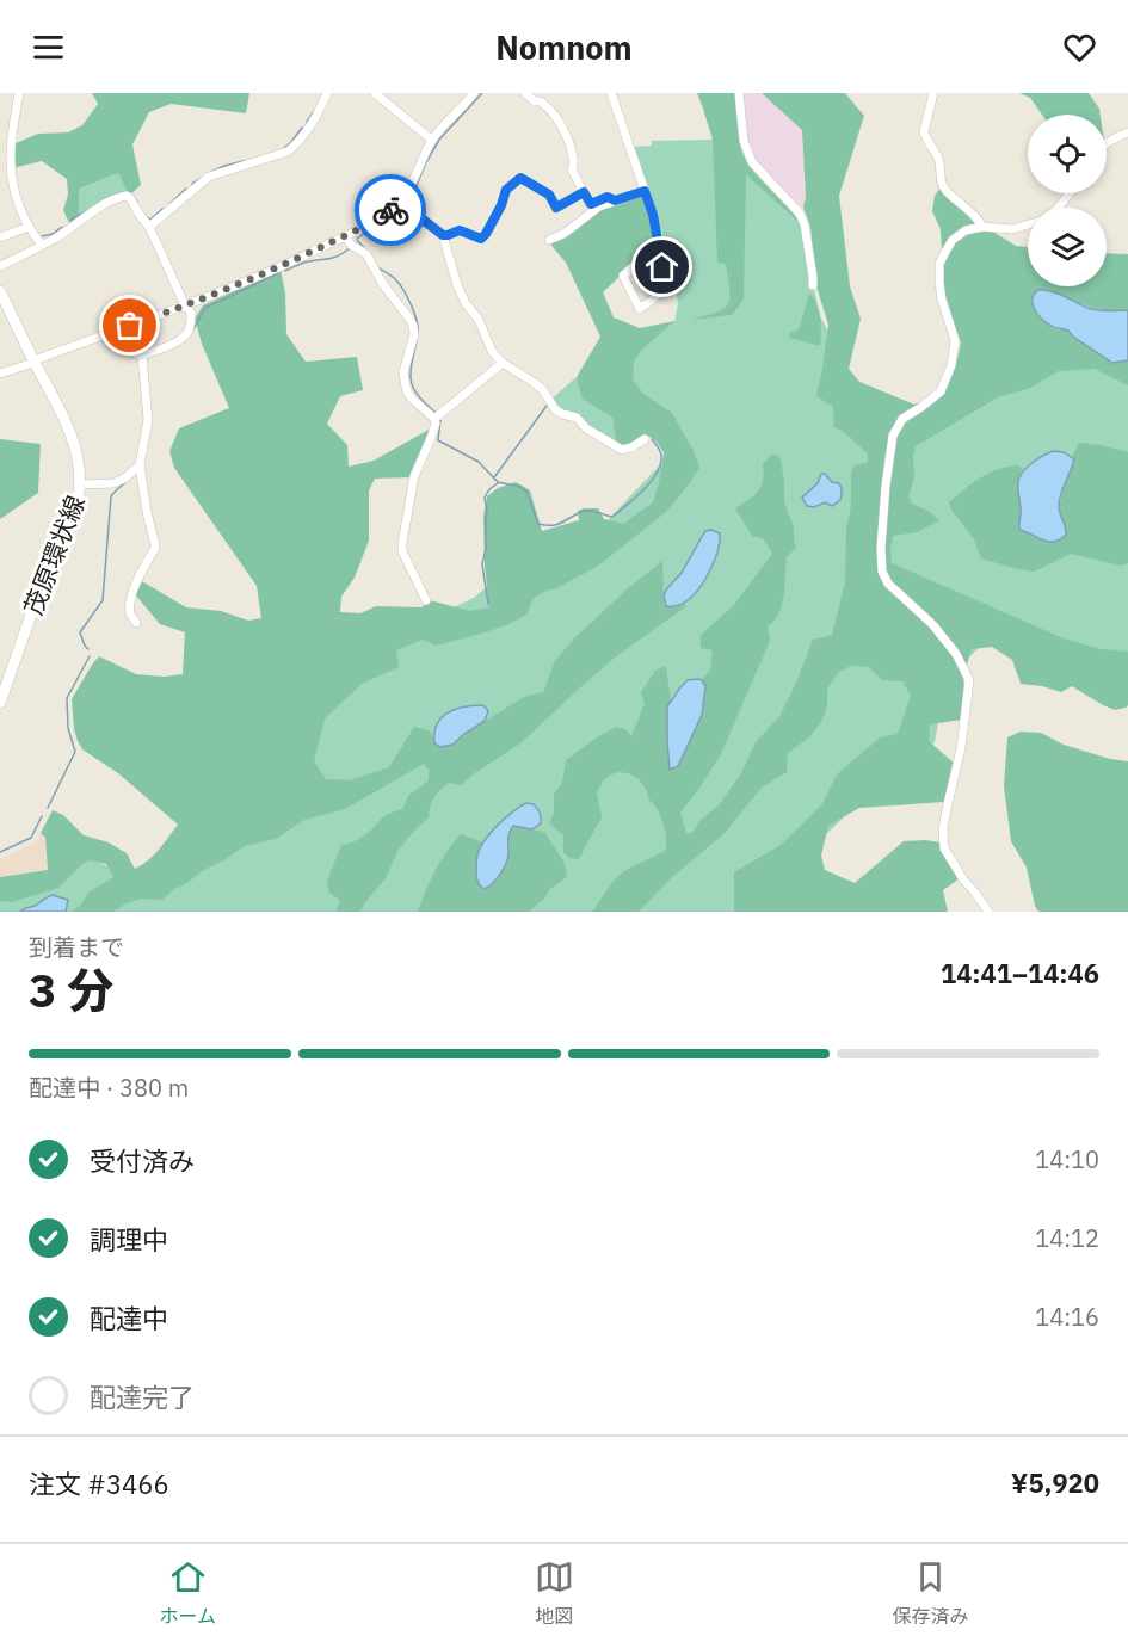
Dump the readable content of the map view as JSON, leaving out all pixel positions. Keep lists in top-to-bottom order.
{
  "streets": {
    "main road": ["茂原環状線"]
  },
  "page": {
    "header": "Nomnom",
    "heading": ["3 分", "到着まで", "14:41–14:46"],
    "panel": ["注文 #3466", "¥5,920"],
    "bar": "配達中 · 380 m",
    "list": [
      ["受付済み", "14:10"],
      ["調理中", "14:12"],
      ["配達中", "14:16"],
      "配達完了"
    ],
    "tabs": ["ホーム", "地図", "保存済み"]
  }
}
